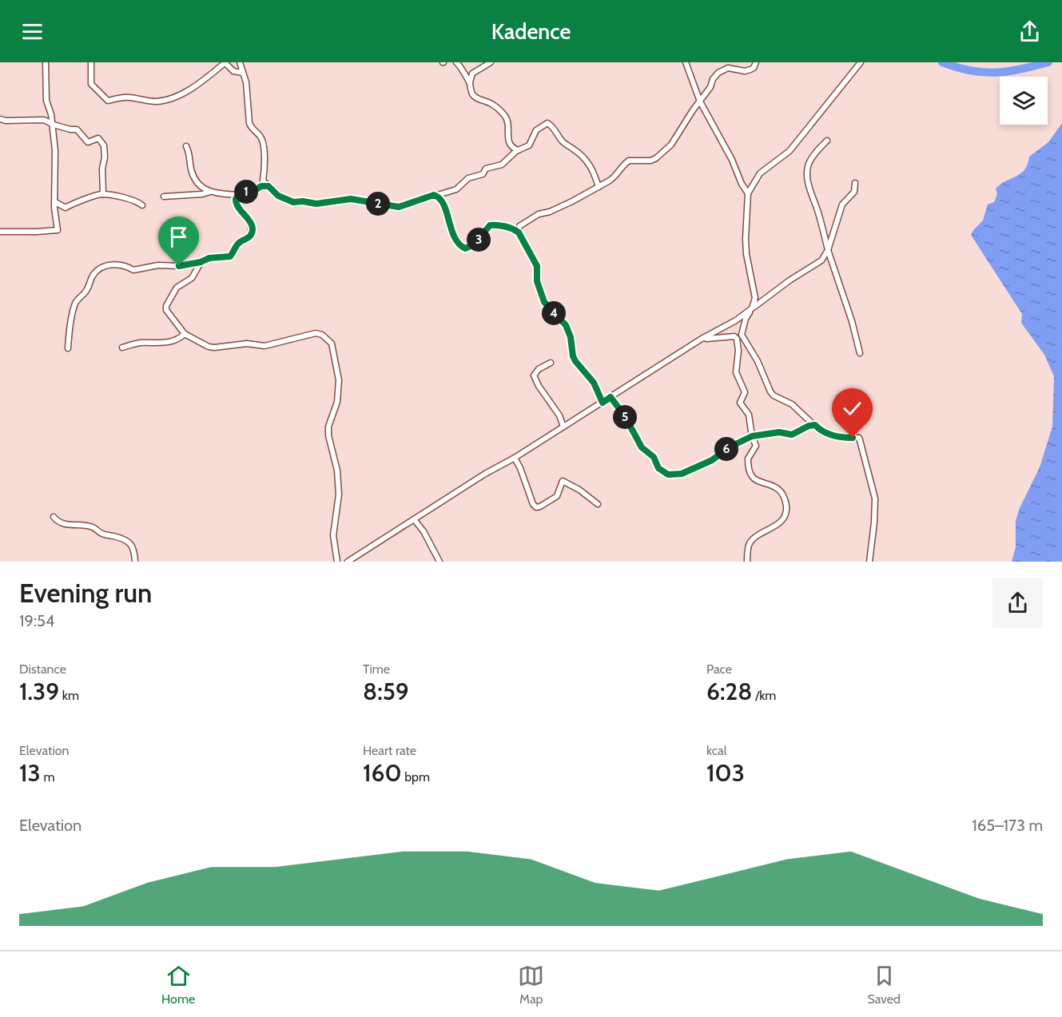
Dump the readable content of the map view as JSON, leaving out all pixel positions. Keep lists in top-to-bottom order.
{
  "page": {
    "header": "Kadence",
    "pins": [
      "1",
      "2",
      "3",
      "4",
      "5",
      "6"
    ],
    "heading": ["Evening run", "19:54"],
    "stats": [
      ["Distance", "1.39 km"],
      ["Time", "8:59"],
      ["Pace", "6:28 /km"],
      ["Elevation", "13 m"],
      ["Heart rate", "160 bpm"],
      ["kcal", "103"]
    ],
    "chart": ["Elevation", "165–173 m"],
    "tabs": ["Home", "Map", "Saved"]
  }
}
